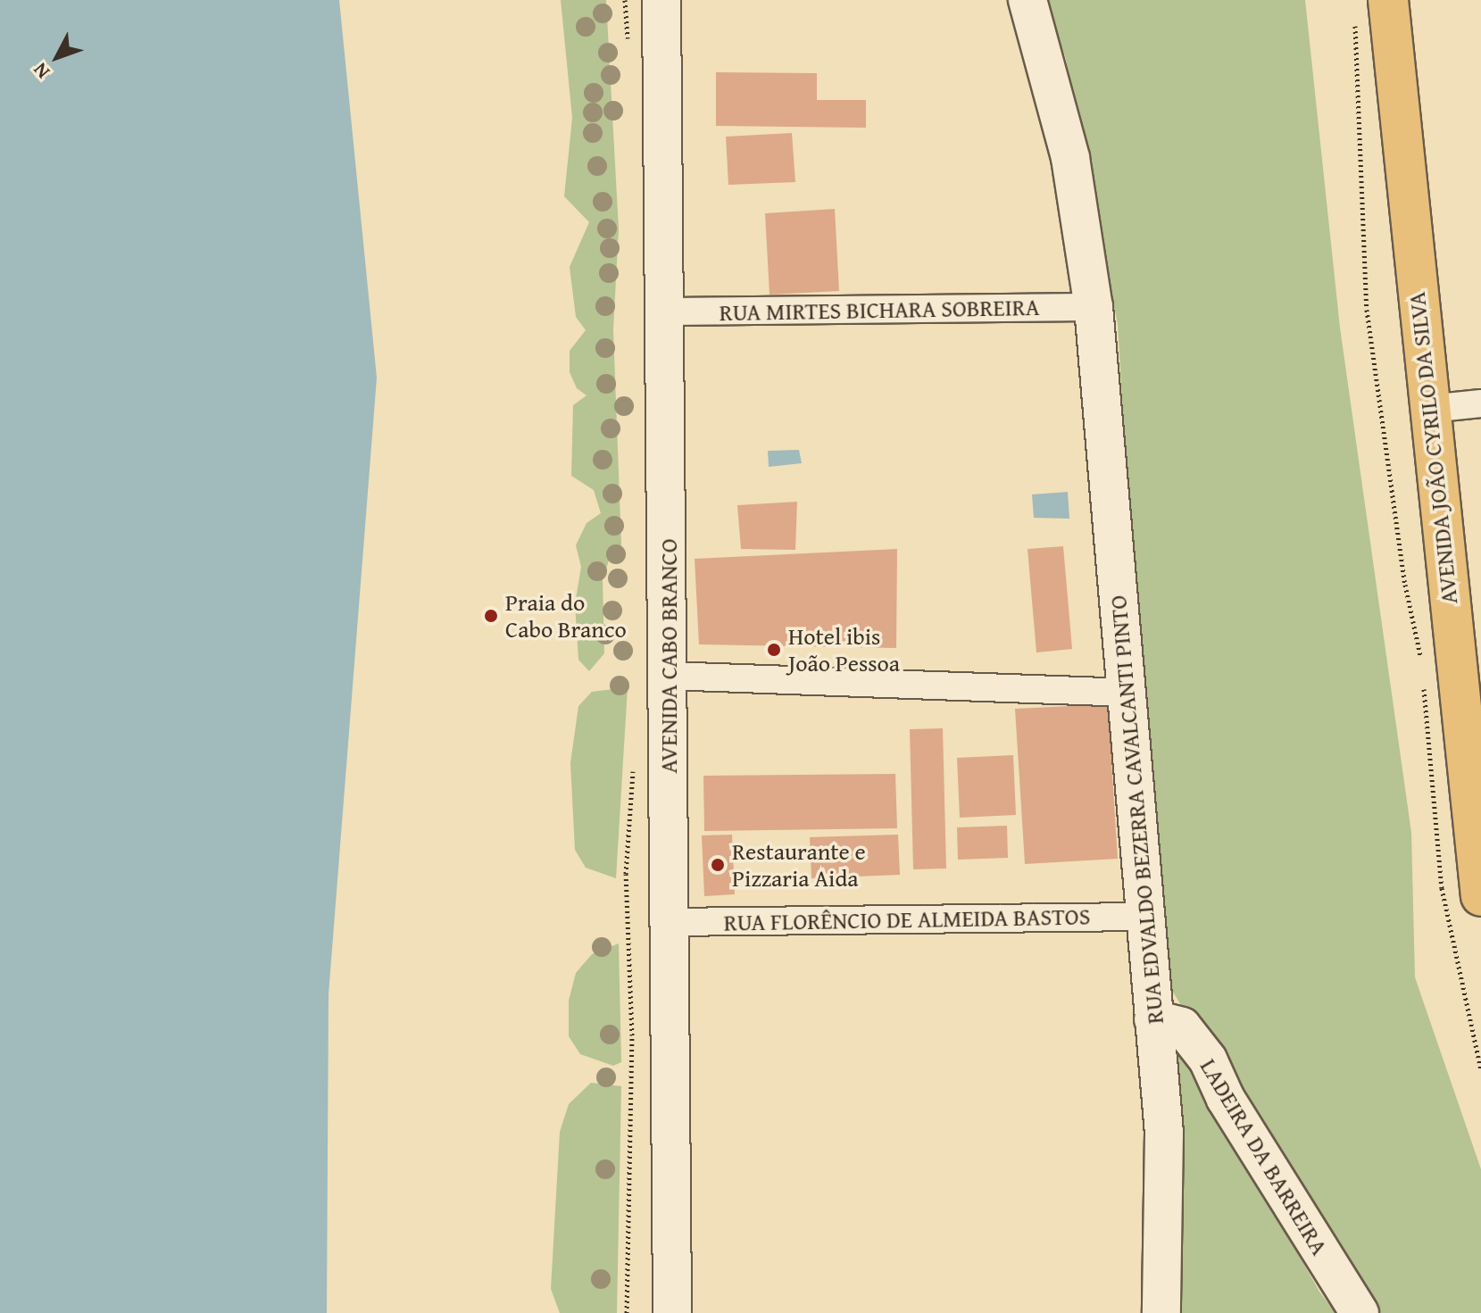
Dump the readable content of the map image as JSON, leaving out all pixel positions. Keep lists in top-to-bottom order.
{
  "streets": {
    "main road": [
      "AVENIDA JOÃO CYRILO DA SILVA",
      "AVENIDA CABO BRANCO",
      "RUA EDVALDO BEZERRA CAVALCANTI PINTO",
      "LADEIRA DA BARREIRA"
    ],
    "street": ["RUA MIRTES BICHARA SOBREIRA", "RUA FLORÊNCIO DE ALMEIDA BASTOS"]
  },
  "crossings": [
    ["RUA MIRTES BICHARA SOBREIRA", "AVENIDA CABO BRANCO"],
    ["RUA MIRTES BICHARA SOBREIRA", "RUA EDVALDO BEZERRA CAVALCANTI PINTO"],
    ["AVENIDA CABO BRANCO", "RUA FLORÊNCIO DE ALMEIDA BASTOS"],
    ["RUA EDVALDO BEZERRA CAVALCANTI PINTO", "RUA FLORÊNCIO DE ALMEIDA BASTOS"],
    ["RUA EDVALDO BEZERRA CAVALCANTI PINTO", "LADEIRA DA BARREIRA"]
  ],
  "places": ["Praia do Cabo Branco", "Hotel ibis João Pessoa", "Restaurante e Pizzaria Aida"],
  "north": "bottom left"
}
